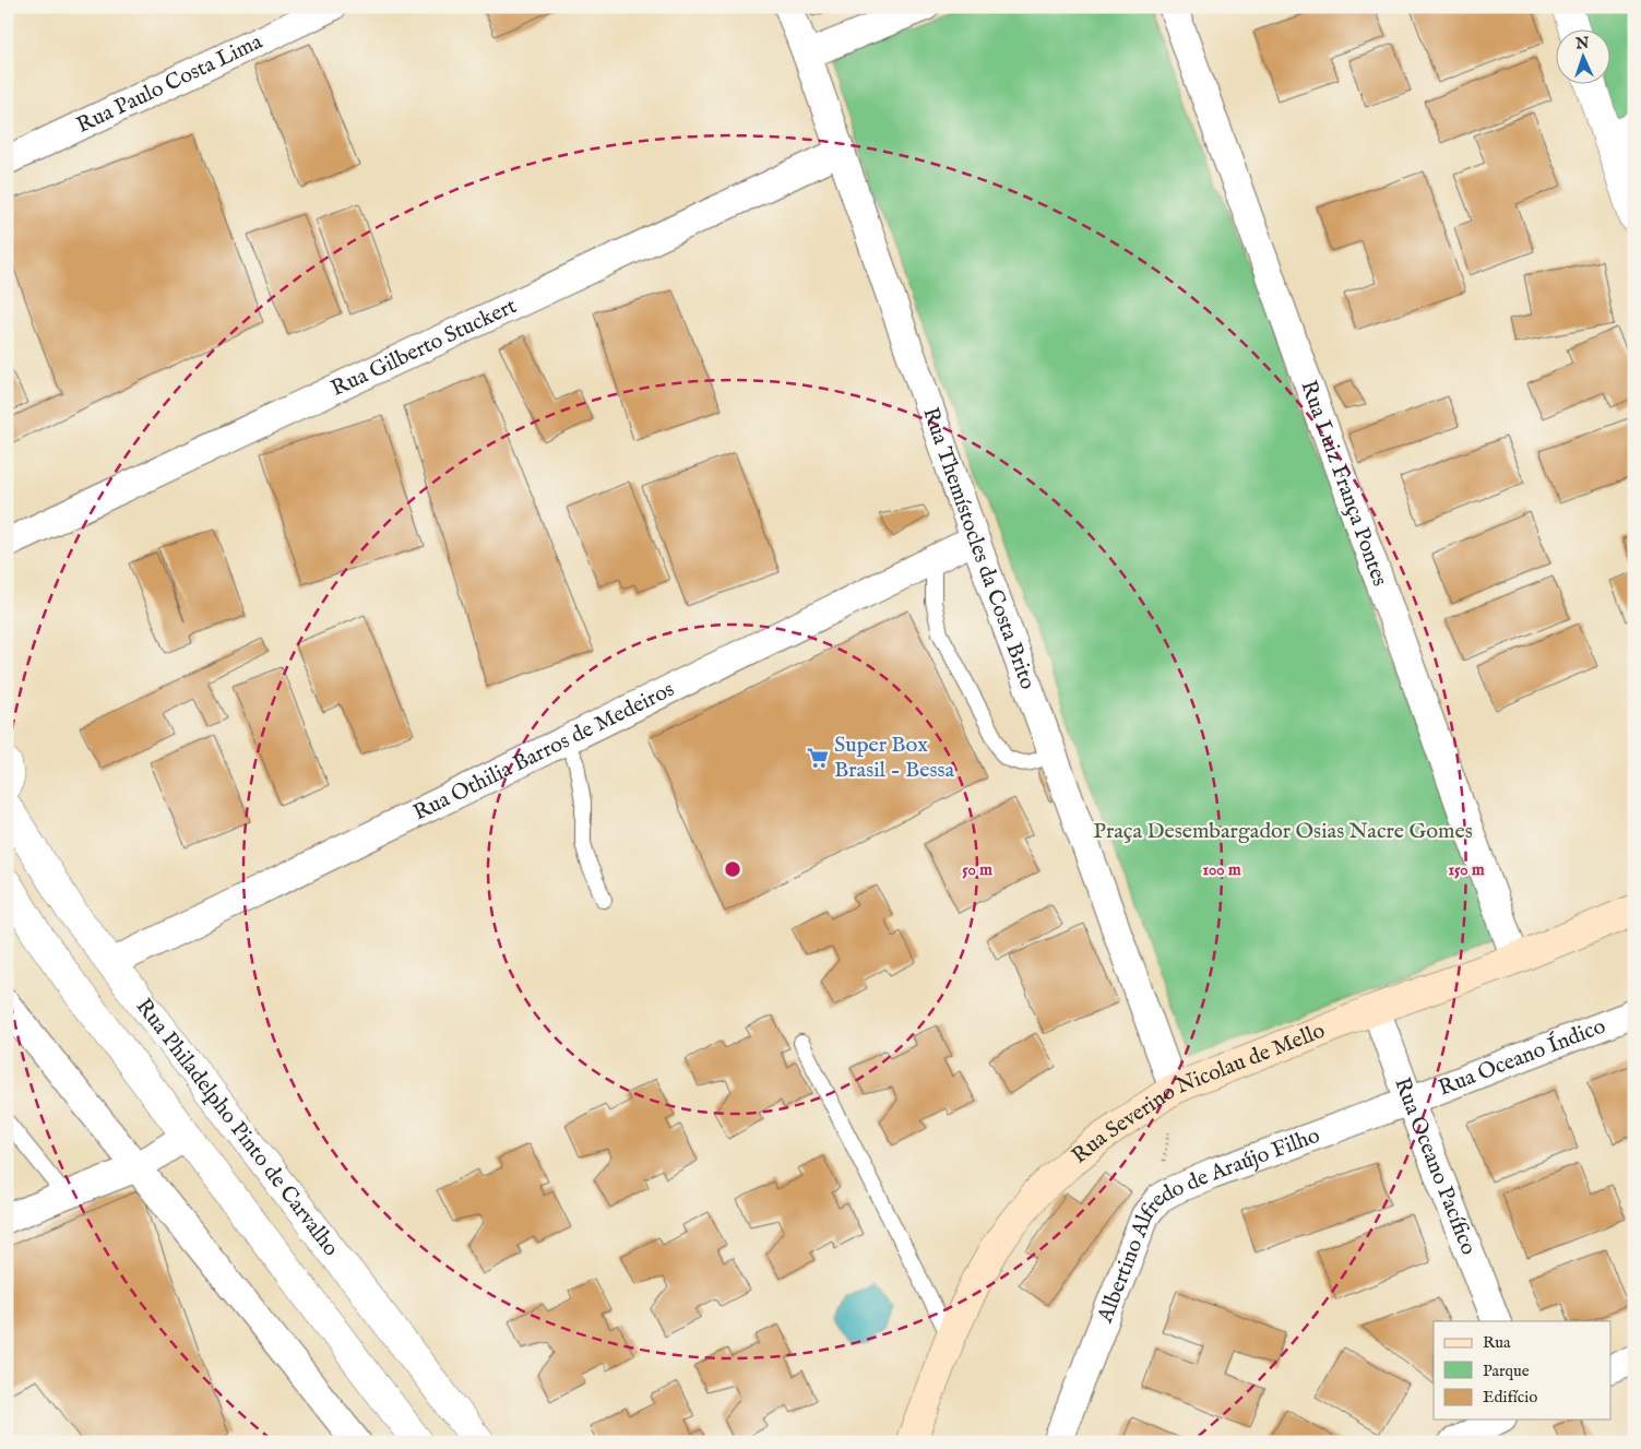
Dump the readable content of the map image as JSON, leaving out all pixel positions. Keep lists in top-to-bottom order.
{
  "streets": {
    "main road": ["Rua Severino Nicolau de Mello"],
    "street": [
      "Rua Paulo Costa Lima",
      "Rua Gilberto Stuckert",
      "Rua Luiz França Pontes",
      "Rua Themístocles da Costa Brito",
      "Rua Othilia Barros de Medeiros",
      "Rua Oceano Índico",
      "Rua Philadelpho Pinto de Carvalho",
      "Rua Oceano Pacífico",
      "Albertino Alfredo de Araújo Filho"
    ]
  },
  "crossings": [
    ["Rua Gilberto Stuckert", "Rua Themístocles da Costa Brito"],
    ["Rua Luiz França Pontes", "Rua Severino Nicolau de Mello"],
    ["Rua Themístocles da Costa Brito", "Rua Othilia Barros de Medeiros"],
    ["Rua Themístocles da Costa Brito", "Rua Severino Nicolau de Mello"],
    ["Rua Othilia Barros de Medeiros", "Rua Philadelpho Pinto de Carvalho"],
    ["Rua Oceano Índico", "Rua Oceano Pacífico"],
    ["Rua Oceano Índico", "Albertino Alfredo de Araújo Filho"],
    ["Rua Severino Nicolau de Mello", "Rua Oceano Pacífico"],
    ["Rua Oceano Pacífico", "Albertino Alfredo de Araújo Filho"]
  ],
  "parks": ["Praça Desembargador Osias Nacre Gomes"],
  "places": {
    "supermarket": ["Super Box Brasil - Bessa"]
  },
  "legend": ["Rua", "Parque", "Edifício"],
  "north": "top",
  "rings": ["50 m", "100 m", "150 m"]
}
